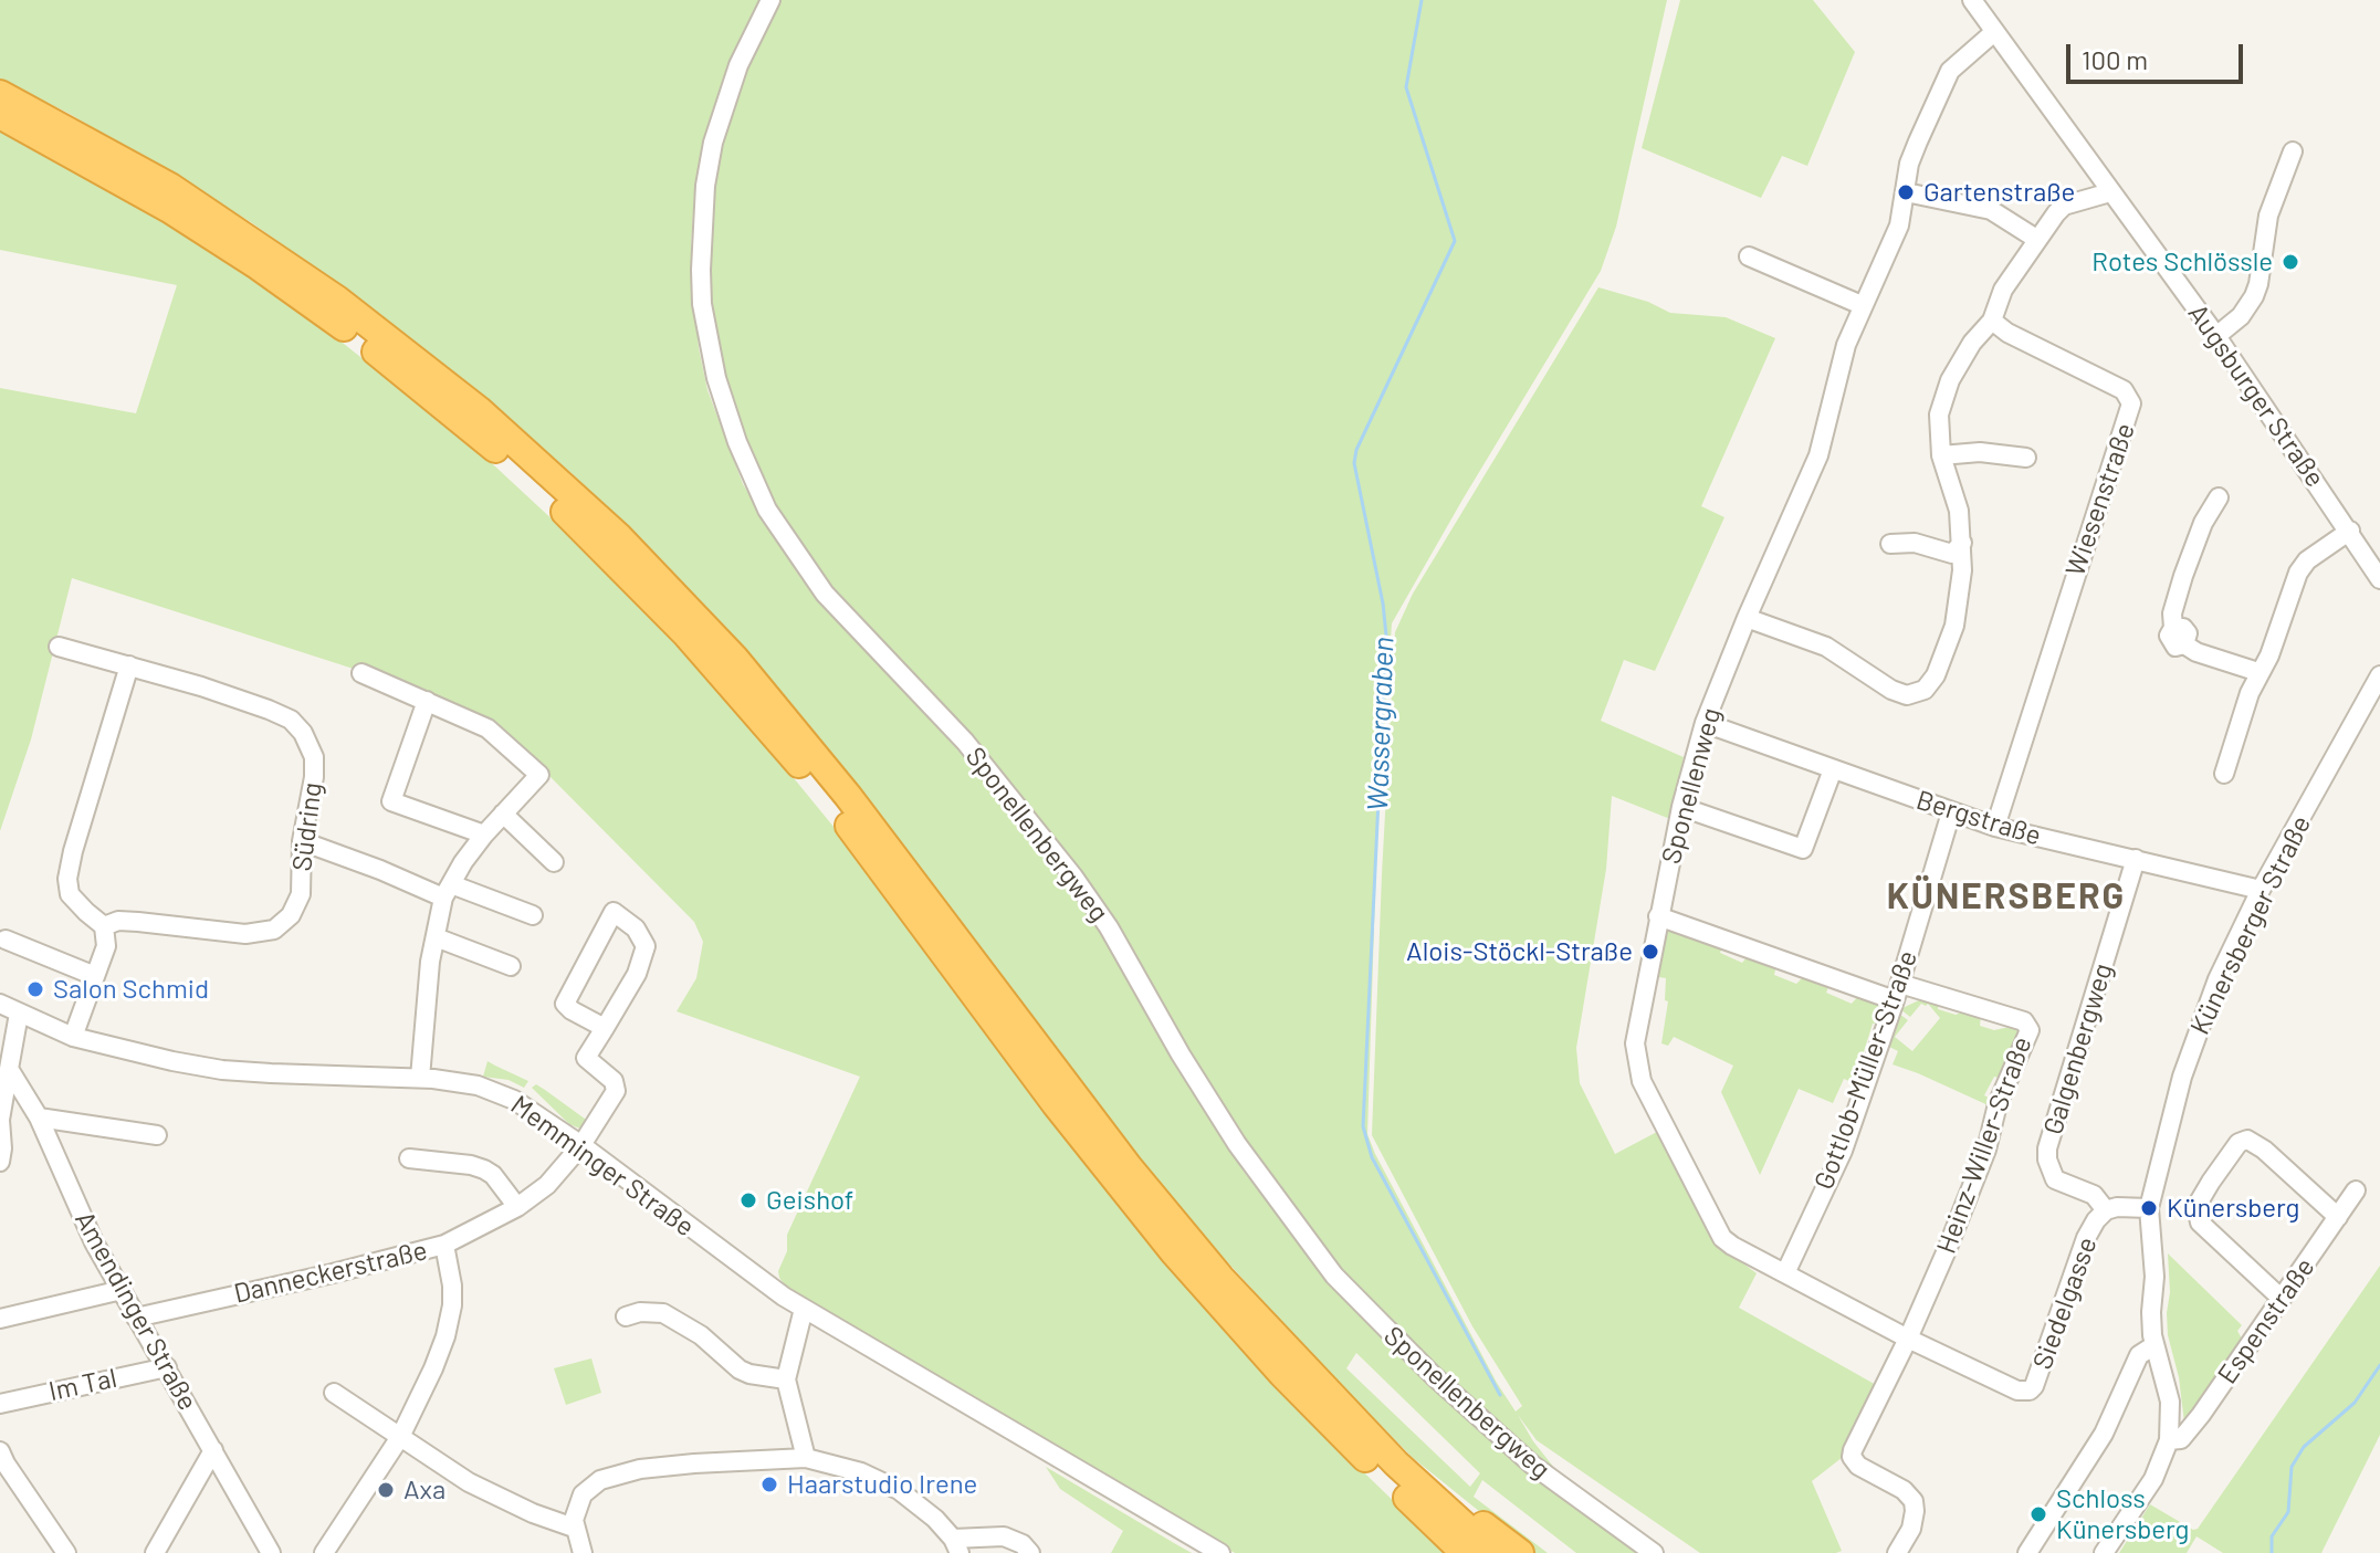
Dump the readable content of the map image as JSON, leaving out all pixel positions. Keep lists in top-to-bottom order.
{
  "streets": {
    "street": [
      "Augsburger Straße",
      "Wiesenstraße",
      "Sponellenweg",
      "Bergstraße",
      "Südring",
      "Sponellenbergweg",
      "Künersberger Straße",
      "Galgenbergweg",
      "Gottlob-Müller-Straße",
      "Heinz-Willer-Straße",
      "Memminger Straße",
      "Danneckerstraße",
      "Siedelgasse",
      "Amendinger Straße",
      "Espenstraße",
      "Im Tal"
    ]
  },
  "crossings": [
    ["Augsburger Straße", "Sponellenweg"],
    ["Wiesenstraße", "Bergstraße"],
    ["Sponellenweg", "Bergstraße"],
    ["Sponellenweg", "Gottlob-Müller-Straße"],
    ["Sponellenweg", "Heinz-Willer-Straße"],
    ["Sponellenweg", "Siedelgasse"],
    ["Bergstraße", "Künersberger Straße"],
    ["Bergstraße", "Galgenbergweg"],
    ["Bergstraße", "Gottlob-Müller-Straße"],
    ["Künersberger Straße", "Siedelgasse"],
    ["Künersberger Straße", "Espenstraße"],
    ["Galgenbergweg", "Siedelgasse"],
    ["Gottlob-Müller-Straße", "Heinz-Willer-Straße"],
    ["Memminger Straße", "Danneckerstraße"],
    ["Danneckerstraße", "Amendinger Straße"],
    ["Amendinger Straße", "Im Tal"]
  ],
  "districts": ["KÜNERSBERG"],
  "water": ["Wassergraben"],
  "places": [
    "Gartenstraße",
    "Rotes Schlössle",
    "Alois-Stöckl-Straße",
    "Salon Schmid",
    "Geishof",
    "Künersberg",
    "Haarstudio Irene",
    "Axa",
    "Schloss Künersberg"
  ],
  "scale_bar": "100 m"
}
